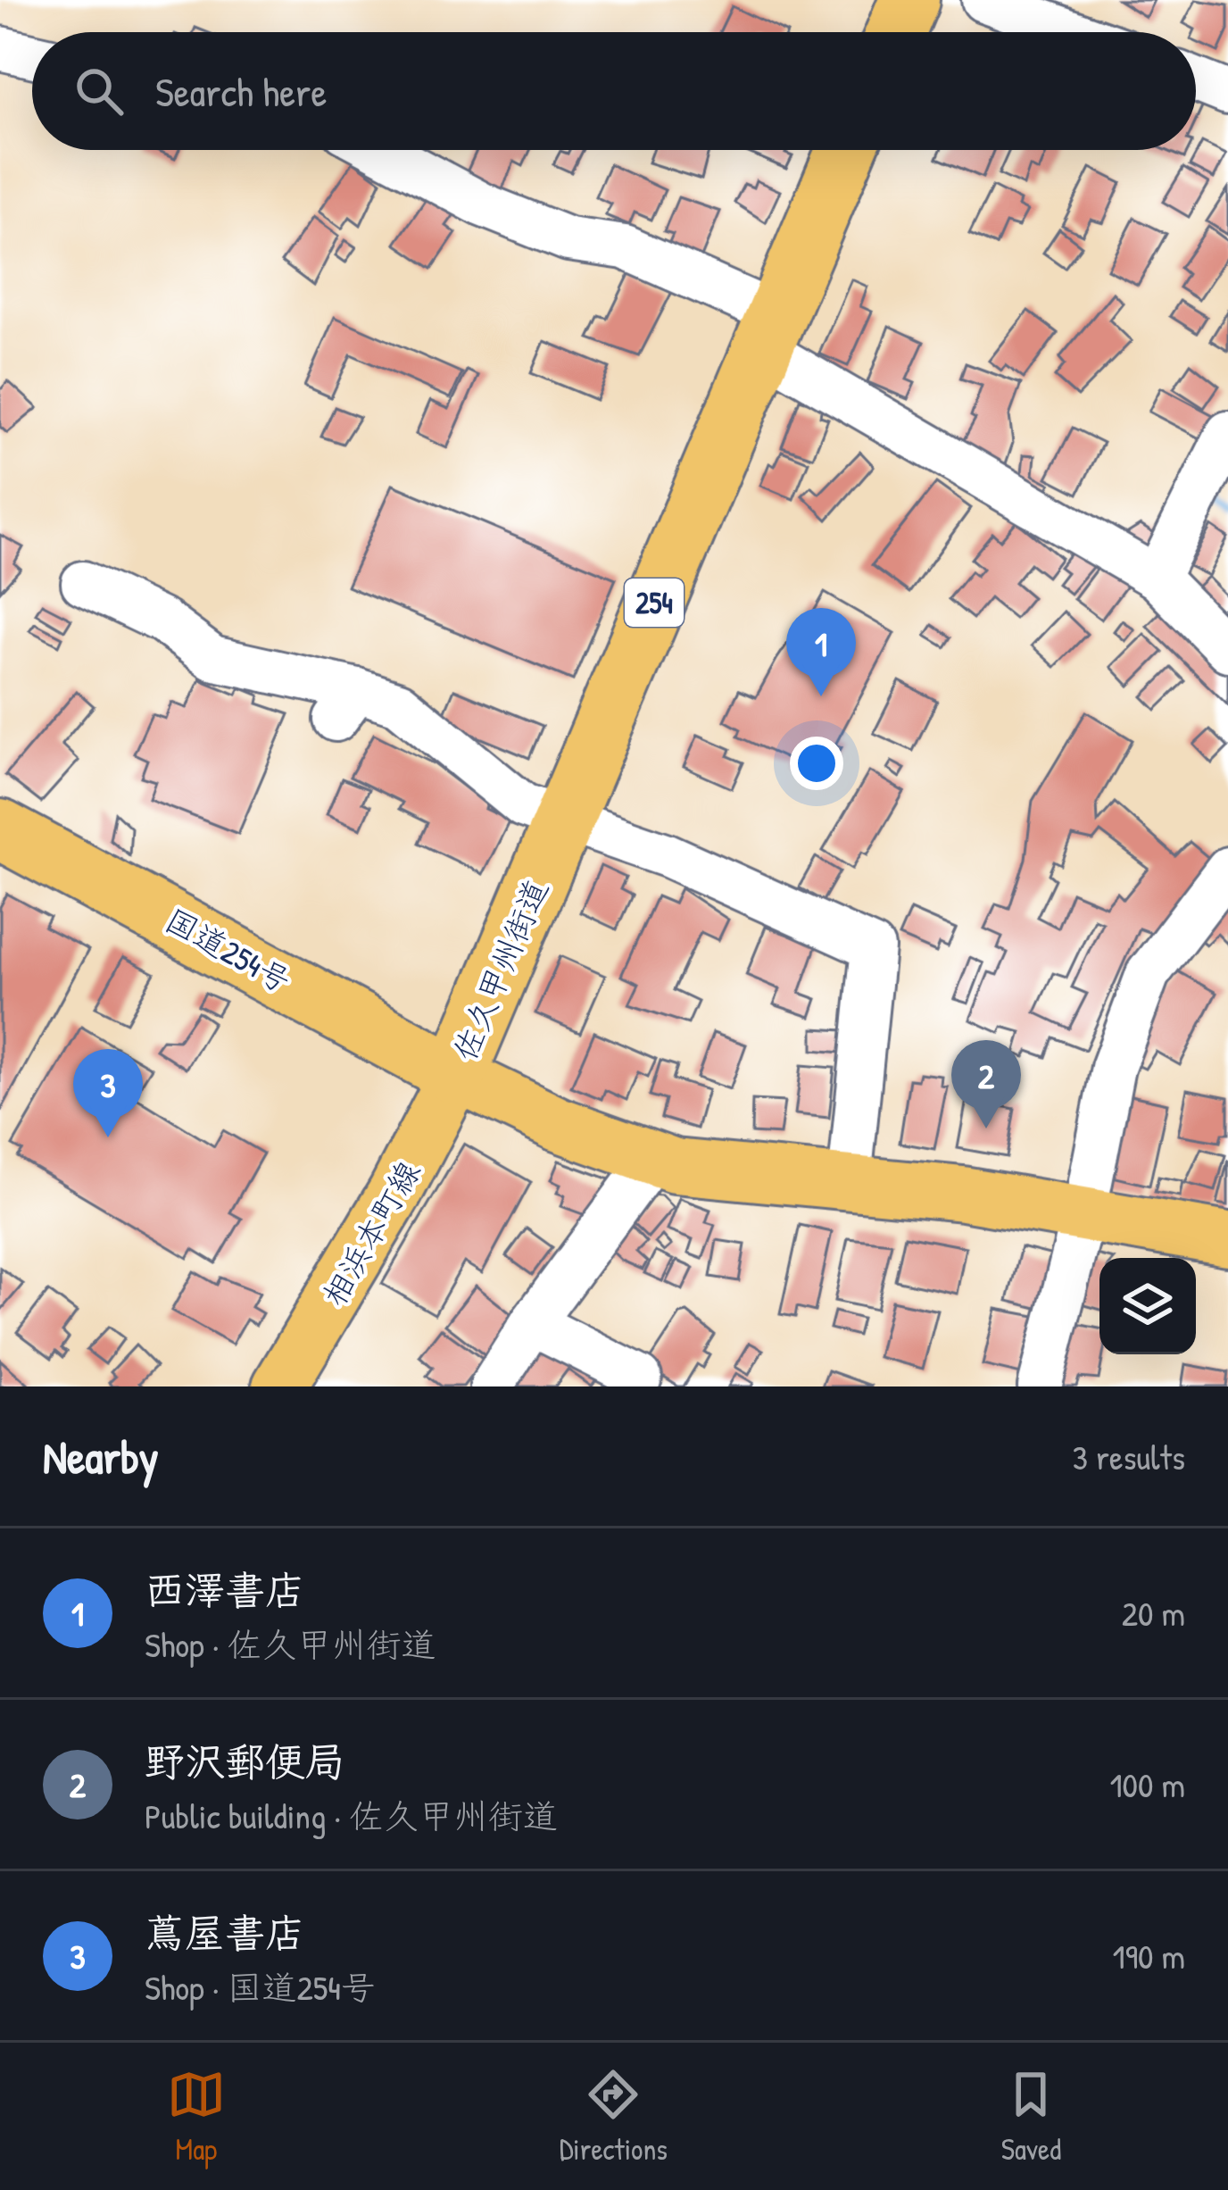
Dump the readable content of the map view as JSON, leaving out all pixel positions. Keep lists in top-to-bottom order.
{
  "streets": {
    "highway": ["254", "国道254号", "佐久甲州街道"],
    "main road": ["相浜本町線"]
  },
  "crossings": [
    ["国道254号", "佐久甲州街道"],
    ["国道254号", "相浜本町線"],
    ["佐久甲州街道", "相浜本町線"]
  ],
  "page": {
    "search": "Search here",
    "pins": ["1", "2", "3"],
    "heading": ["Nearby", "3 results"],
    "list": [
      {
        "mark": "1",
        "name": "西澤書店",
        "note": "Shop · 佐久甲州街道",
        "value": "20 m"
      },
      {
        "mark": "2",
        "name": "野沢郵便局",
        "note": "Public building · 佐久甲州街道",
        "value": "100 m"
      },
      {
        "mark": "3",
        "name": "蔦屋書店",
        "note": "Shop · 国道254号",
        "value": "190 m"
      }
    ],
    "nav": ["Map", "Directions", "Saved"]
  }
}
